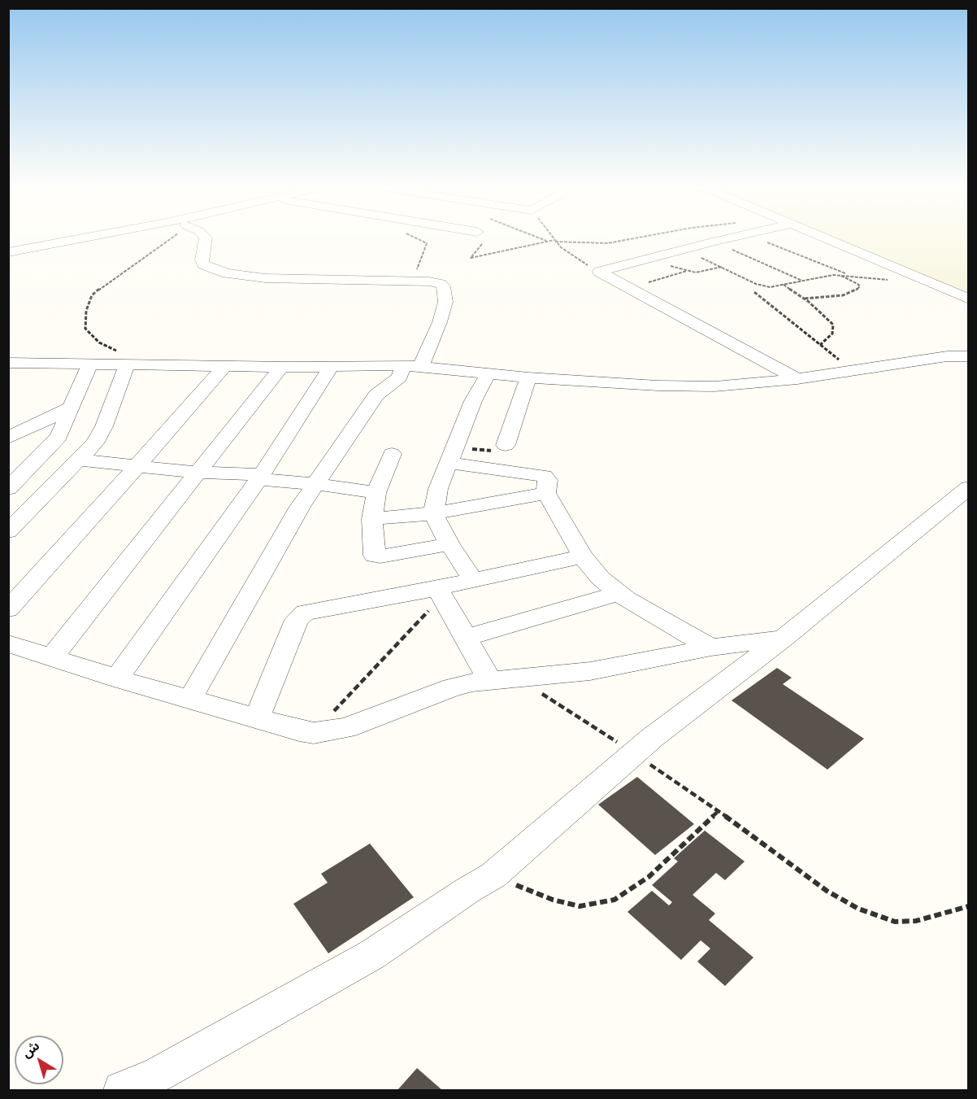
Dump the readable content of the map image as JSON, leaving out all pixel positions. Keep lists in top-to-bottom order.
{
  "north": "top left"
}
